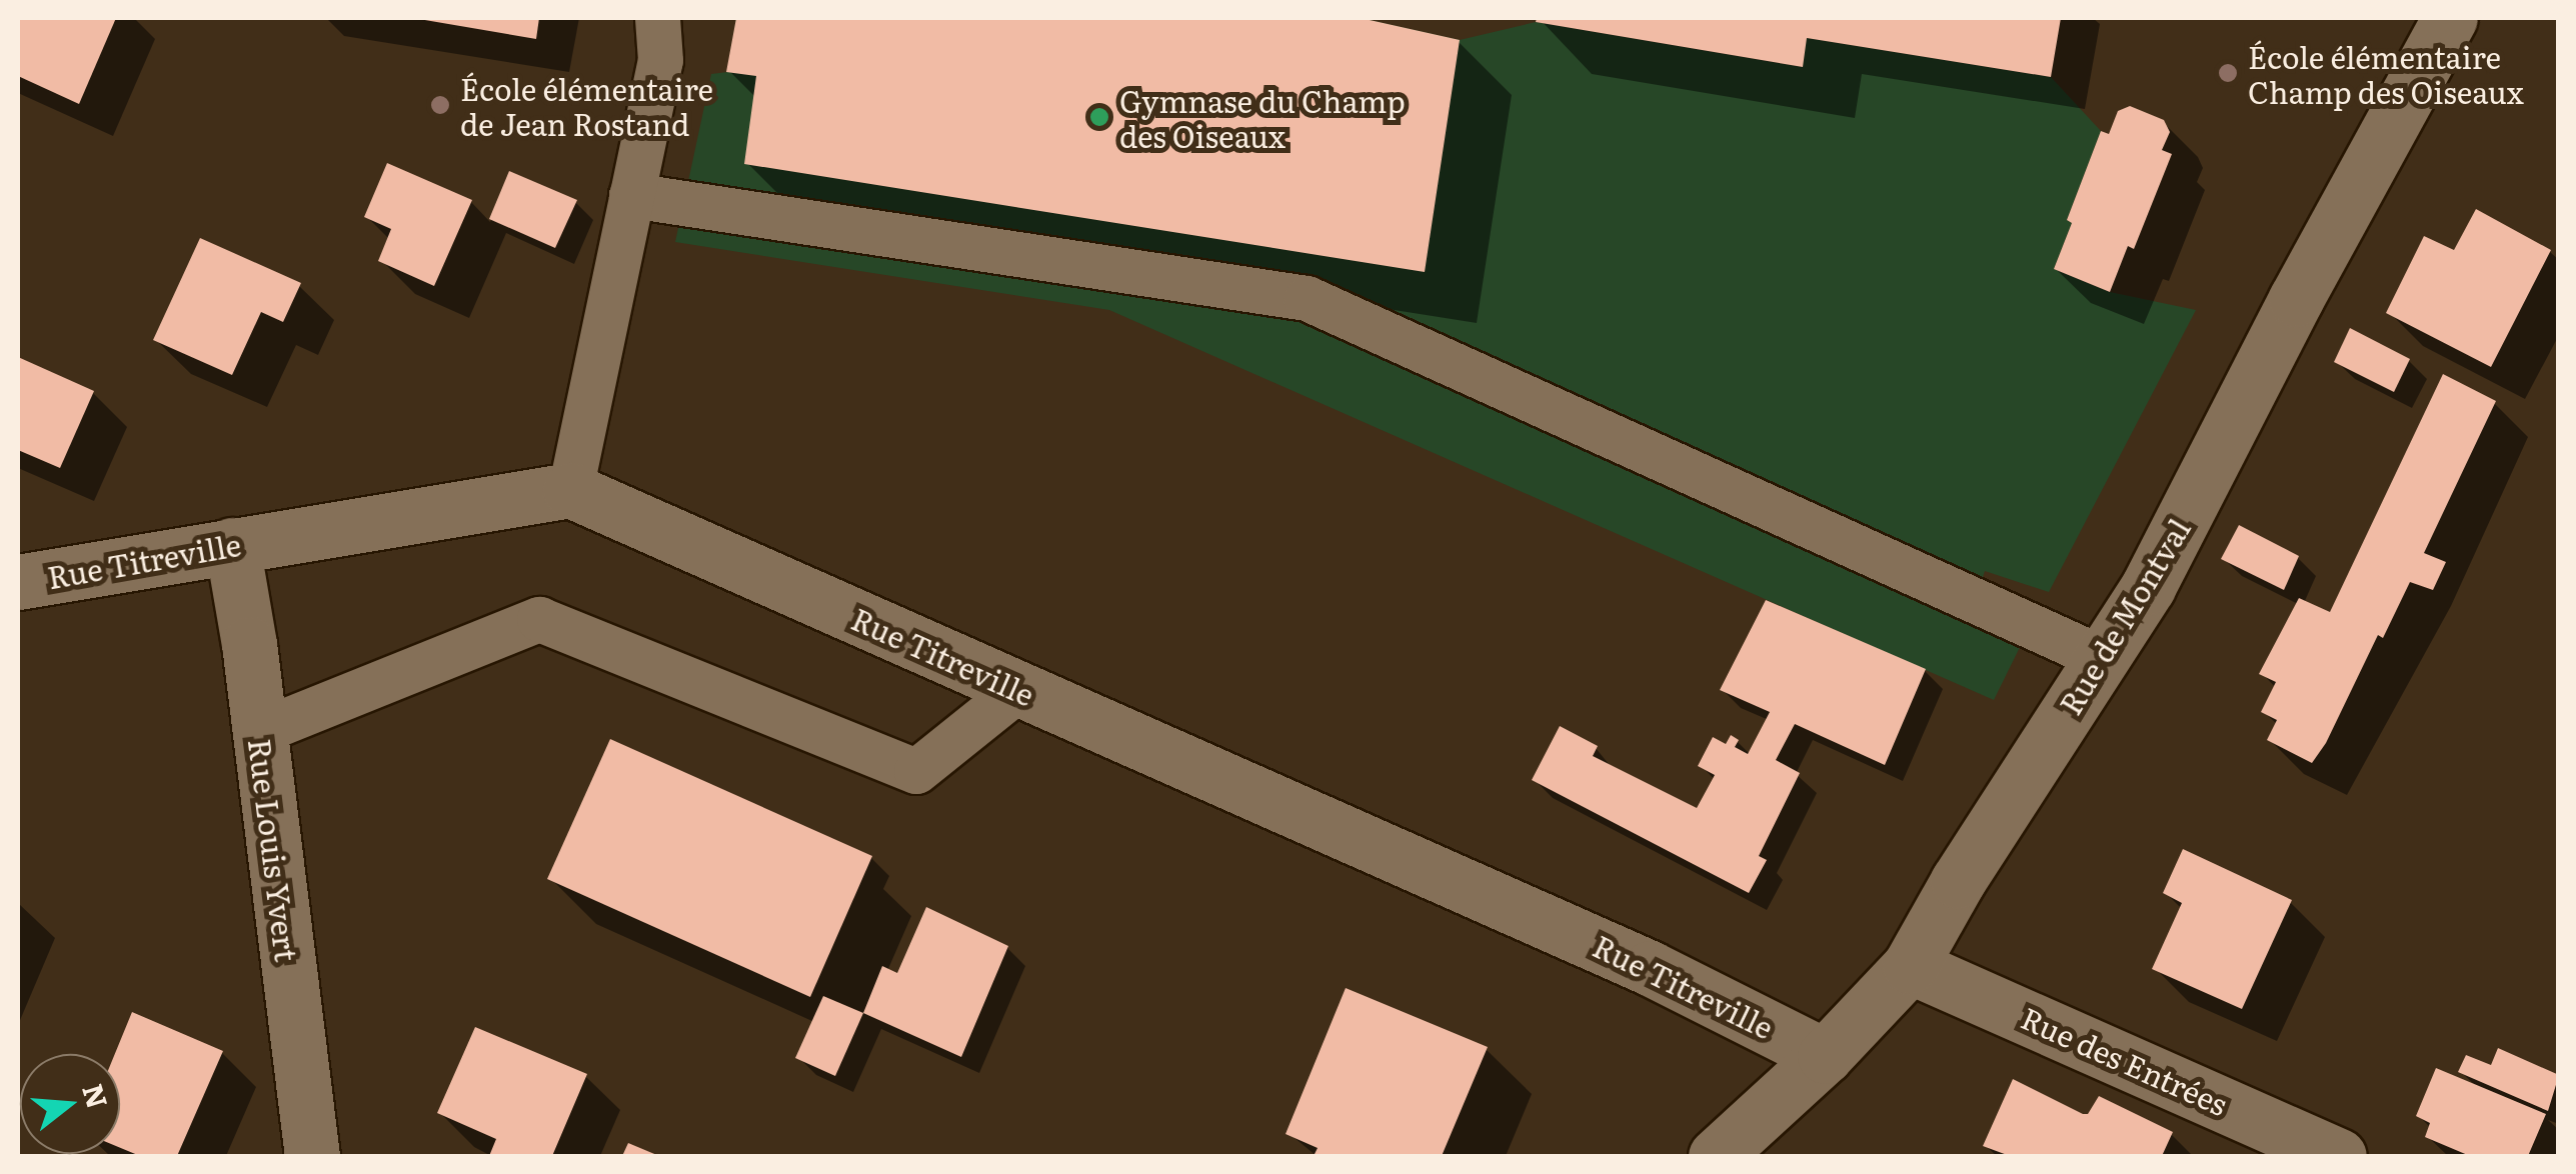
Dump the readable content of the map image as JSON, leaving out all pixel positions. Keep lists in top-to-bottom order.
{
  "streets": {
    "street": [
      "Rue Titreville",
      "Rue de Montval",
      "Rue Louis Yvert",
      "Rue des Entrées"
    ]
  },
  "crossings": [
    ["Rue Titreville", "Rue de Montval"],
    ["Rue Titreville", "Rue Louis Yvert"],
    ["Rue de Montval", "Rue des Entrées"]
  ],
  "places": ["École élémentaire Champ des Oiseaux", "École élémentaire de Jean Rostand", "Gymnase du Champ des Oiseaux"],
  "north": "right"
}
